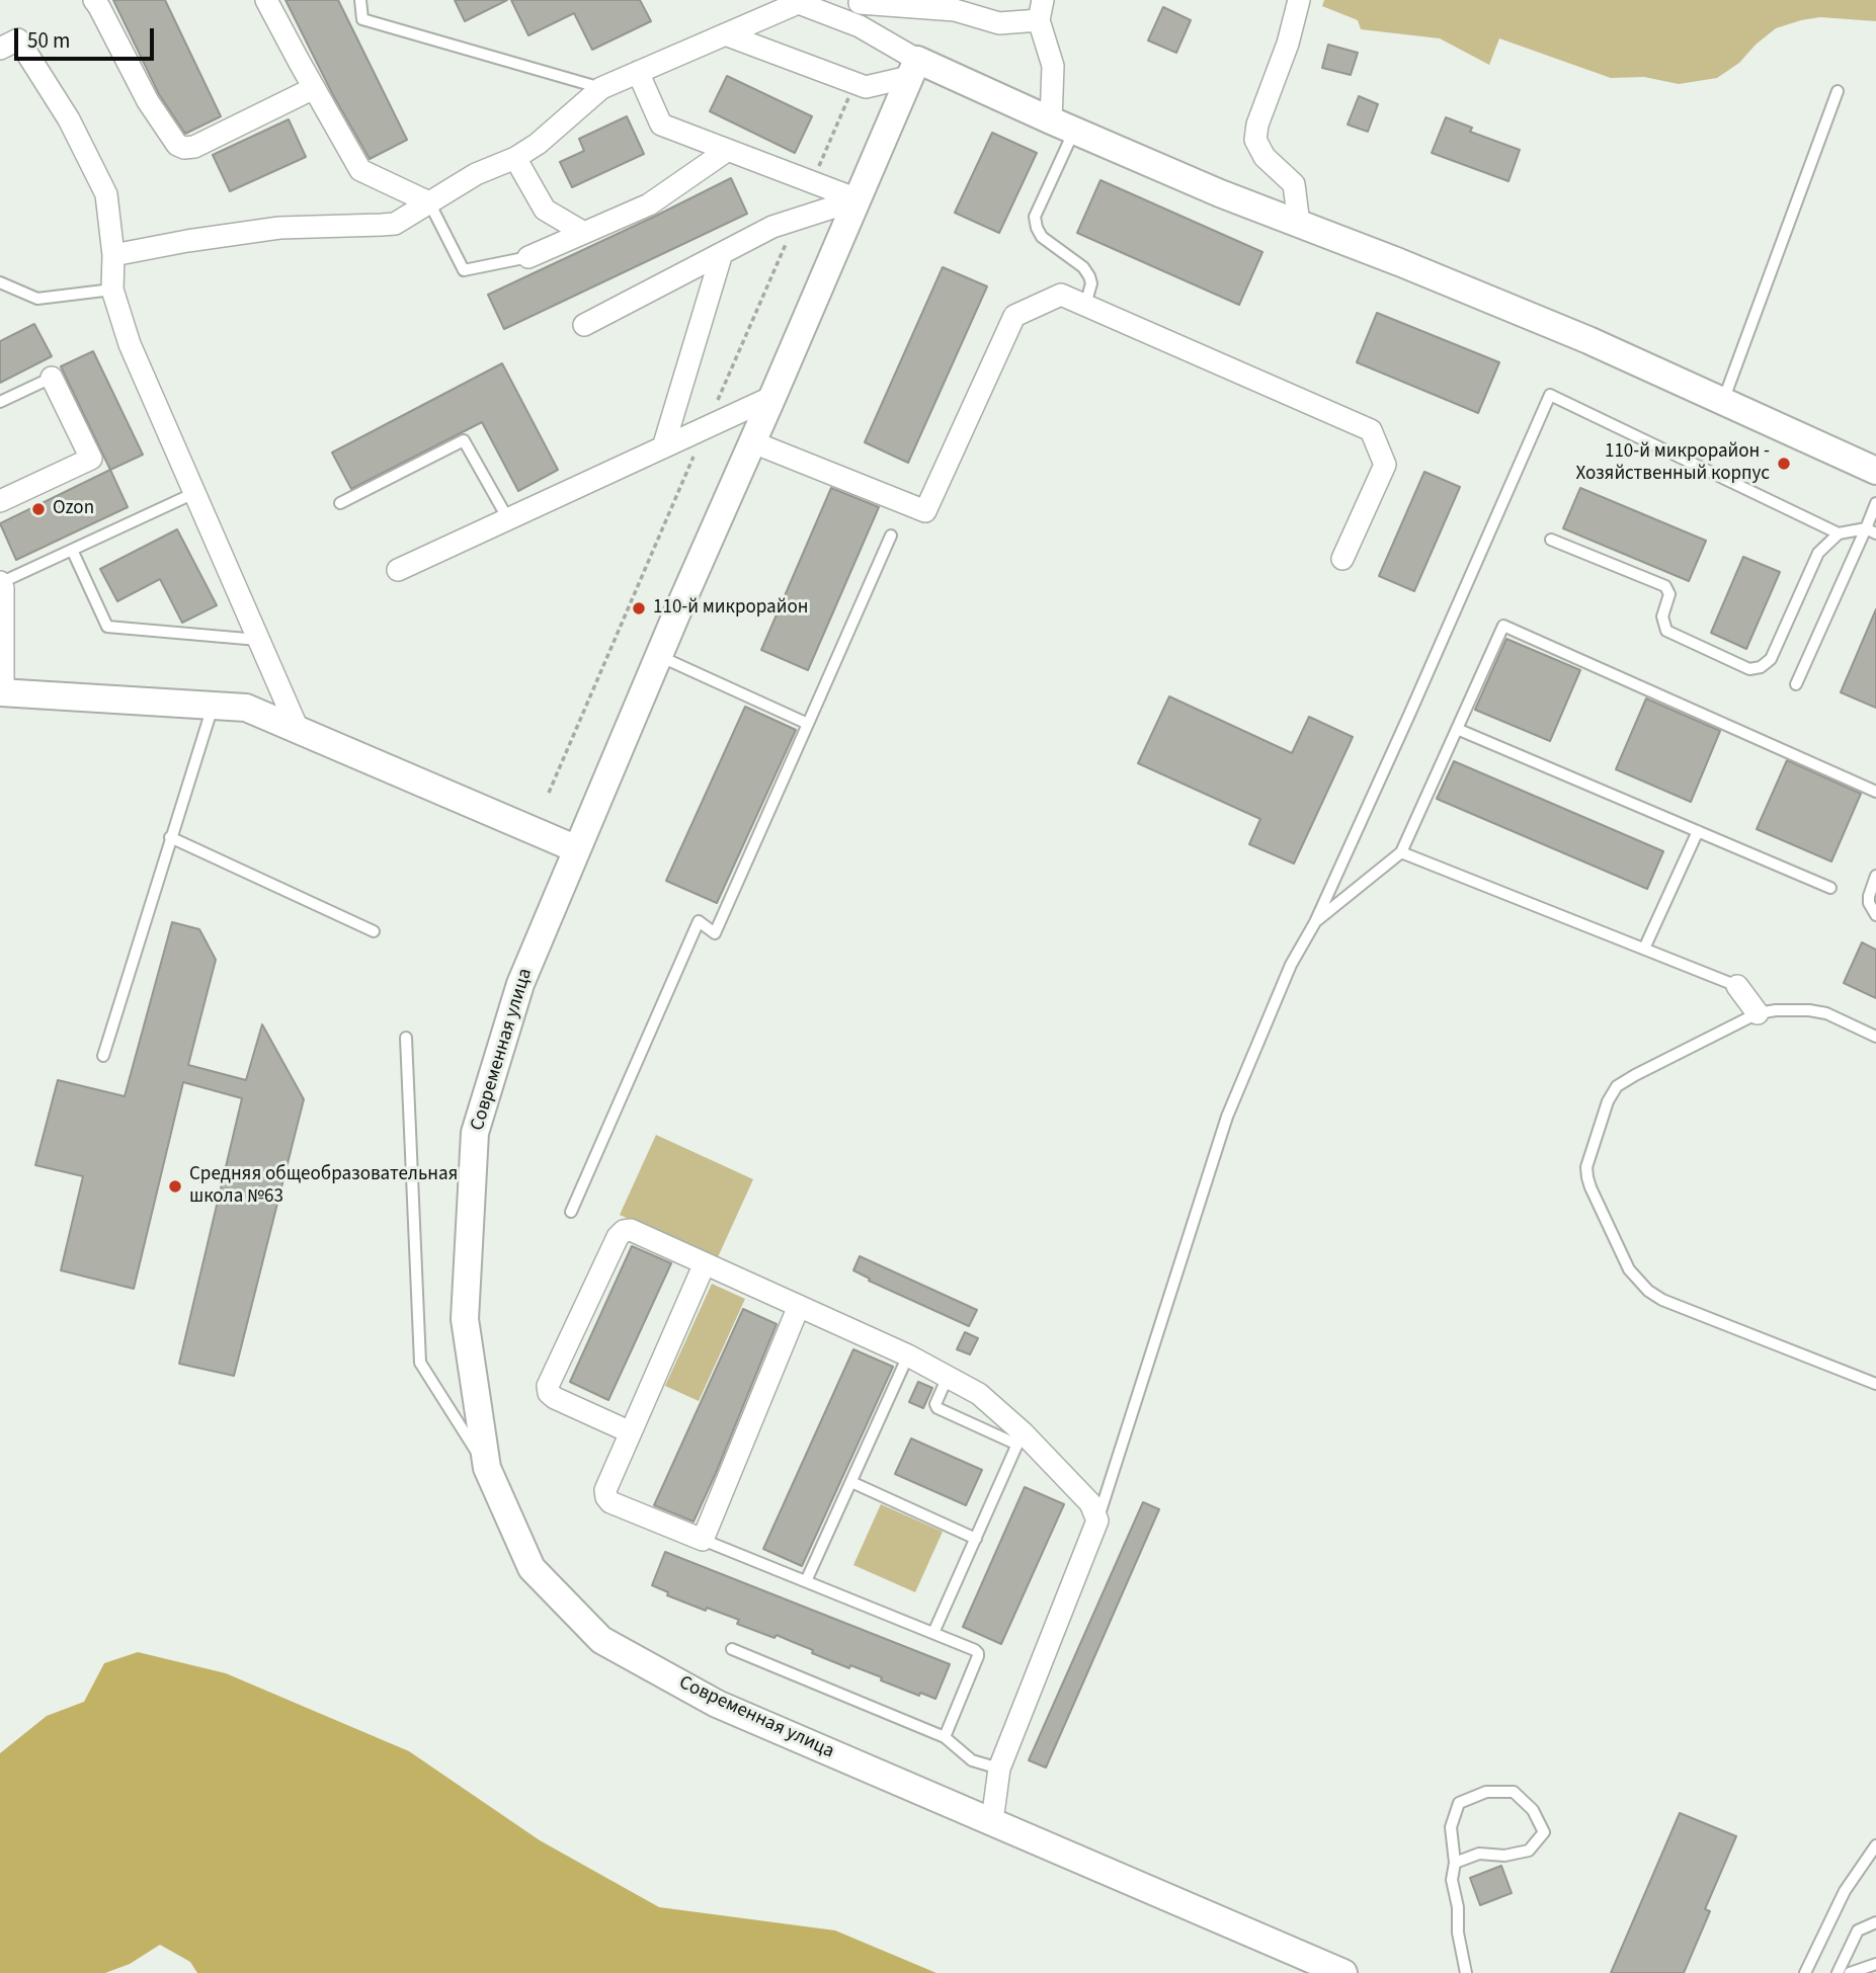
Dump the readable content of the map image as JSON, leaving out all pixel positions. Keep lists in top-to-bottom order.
{
  "streets": {
    "street": ["Современная улица"]
  },
  "places": [
    "110-й микрорайон - Хозяйственный корпус",
    "Ozon",
    "110-й микрорайон",
    "Средняя общеобразовательная школа №63"
  ],
  "scale_bar": "50 m"
}
